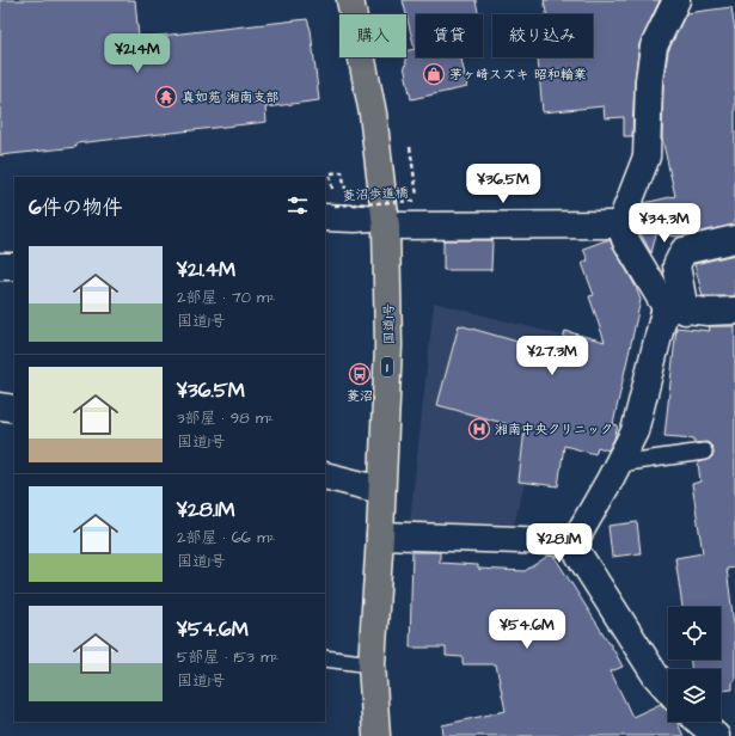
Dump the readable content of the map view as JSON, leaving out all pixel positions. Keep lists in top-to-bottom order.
{
  "streets": {
    "highway": ["国道1号", "1"],
    "path": ["菱沼歩道橋"]
  },
  "places": {
    "shop": ["茅ヶ崎スズキ 昭和輪業"],
    "temple": ["真如苑 湘南支部"],
    "bus stop": ["菱沼"],
    "hospital": ["湘南中央クリニック"]
  },
  "page": {
    "chip": ["購入", "賃貸", "絞り込み"],
    "price": [
      "¥21.4M",
      "¥36.5M",
      "¥34.3M",
      "¥27.3M",
      "¥28.1M",
      "¥54.6M"
    ],
    "heading": "6件の物件",
    "list": [
      {
        "name": "¥21.4M",
        "note": "2部屋 · 70 m² · 国道1号"
      },
      {
        "name": "¥36.5M",
        "note": "3部屋 · 98 m² · 国道1号"
      },
      {
        "name": "¥28.1M",
        "note": "2部屋 · 66 m² · 国道1号"
      },
      {
        "name": "¥54.6M",
        "note": "5部屋 · 153 m² · 国道1号"
      }
    ]
  }
}
